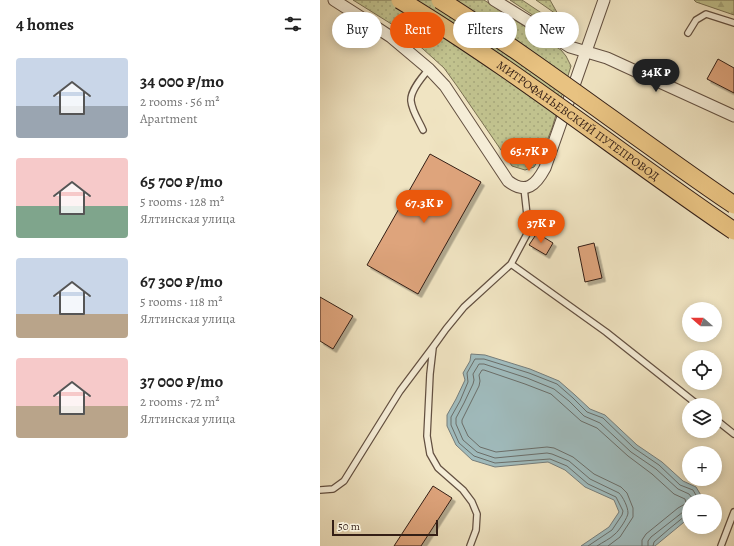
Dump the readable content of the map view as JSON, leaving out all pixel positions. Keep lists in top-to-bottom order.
{
  "streets": {
    "main road": ["МИТРОФАНЬЕВСКИЙ ПУТЕПРОВОД"]
  },
  "scale_bar": "50 m",
  "north": "left",
  "page": {
    "heading": "4 homes",
    "chip": [
      "Buy",
      "Rent",
      "Filters",
      "New"
    ],
    "list": [
      {
        "name": "34 000 ₽/mo",
        "note": "2 rooms · 56 m² · Apartment"
      },
      {
        "name": "65 700 ₽/mo",
        "note": "5 rooms · 128 m² · Ялтинская улица"
      },
      {
        "name": "67 300 ₽/mo",
        "note": "5 rooms · 118 m² · Ялтинская улица"
      },
      {
        "name": "37 000 ₽/mo",
        "note": "2 rooms · 72 m² · Ялтинская улица"
      }
    ],
    "price": [
      "34K ₽",
      "65.7K ₽",
      "67.3K ₽",
      "37K ₽"
    ],
    "map_buttons": ["+", "−"],
    "scale": "50 m"
  }
}
